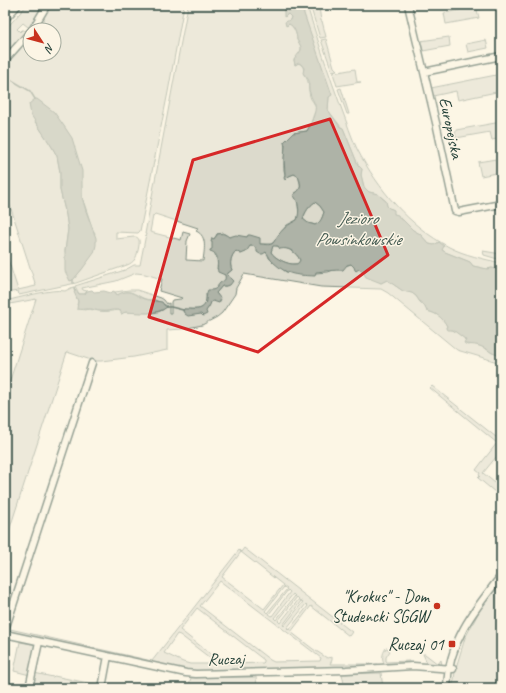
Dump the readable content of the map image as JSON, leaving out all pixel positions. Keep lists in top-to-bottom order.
{
  "streets": {
    "street": ["Europejska", "Ruczaj"]
  },
  "water": ["Jezioro Powsinkowskie"],
  "places": {
    "other": ["\"Krokus\" - Dom Studencki SGGW"],
    "transit": ["Ruczaj 01"]
  },
  "north": "bottom right"
}
